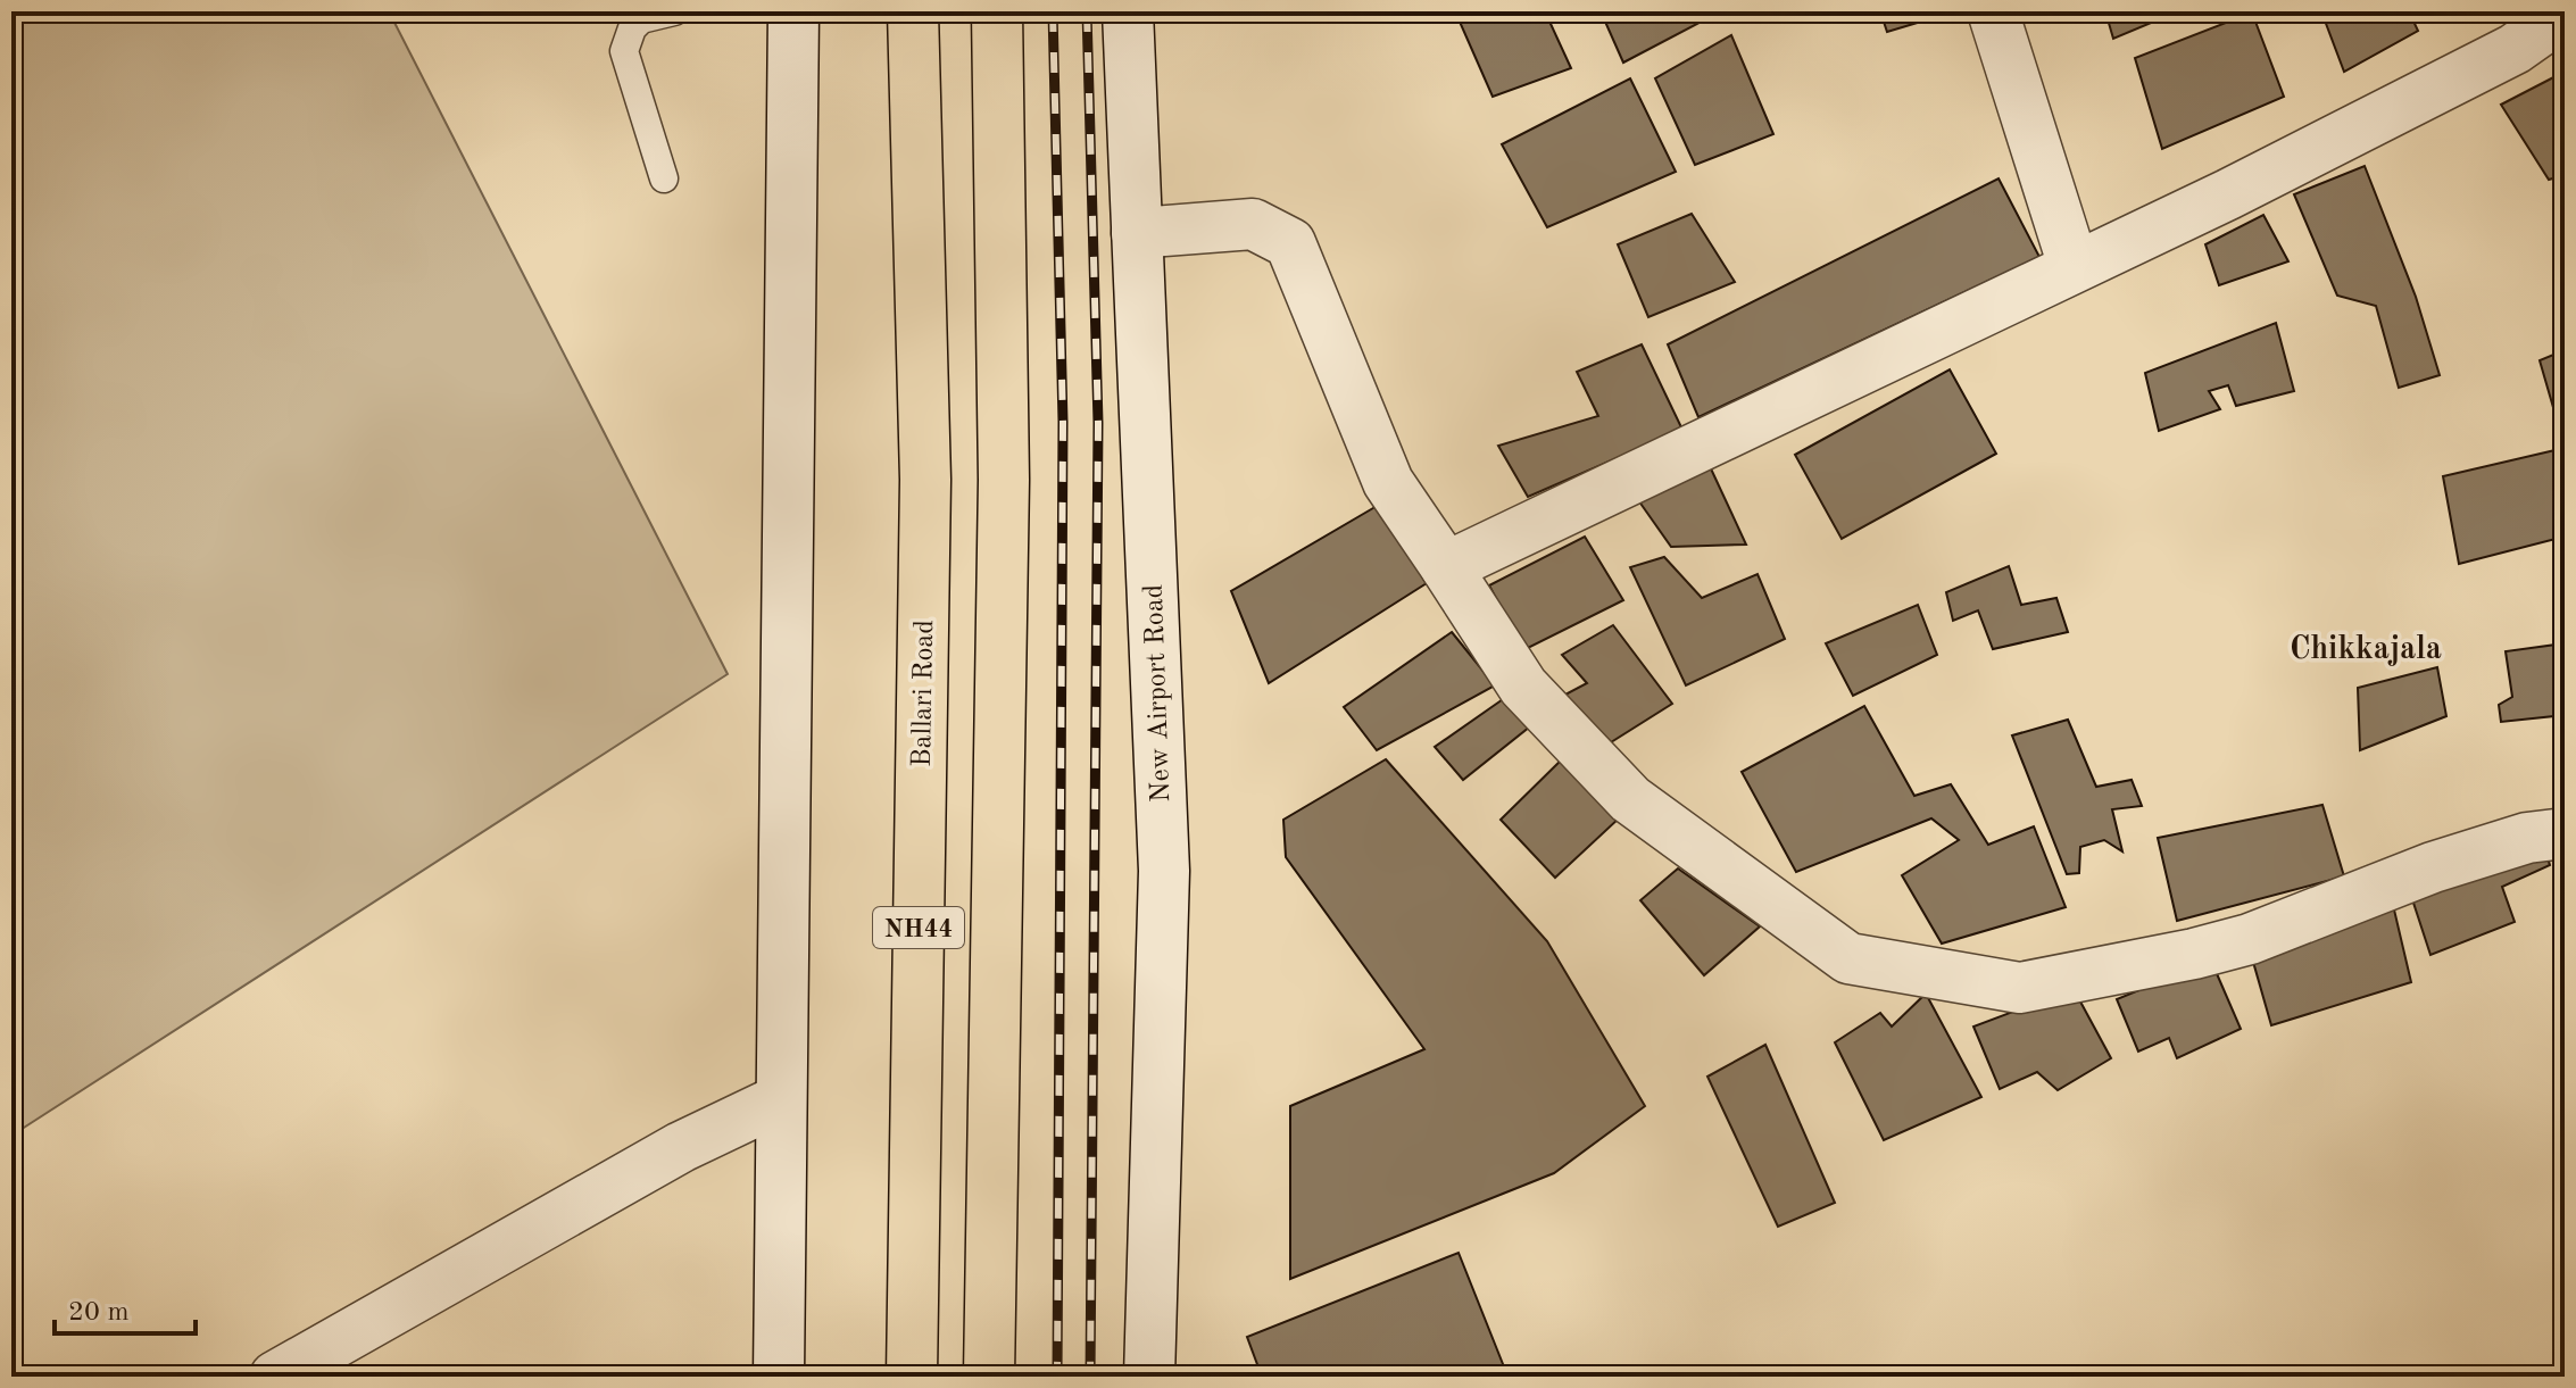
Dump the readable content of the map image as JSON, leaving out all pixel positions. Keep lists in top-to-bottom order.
{
  "streets": {
    "highway": ["Ballari Road", "NH44"],
    "street": ["New Airport Road"]
  },
  "districts": ["Chikkajala"],
  "scale_bar": "20 m"
}
